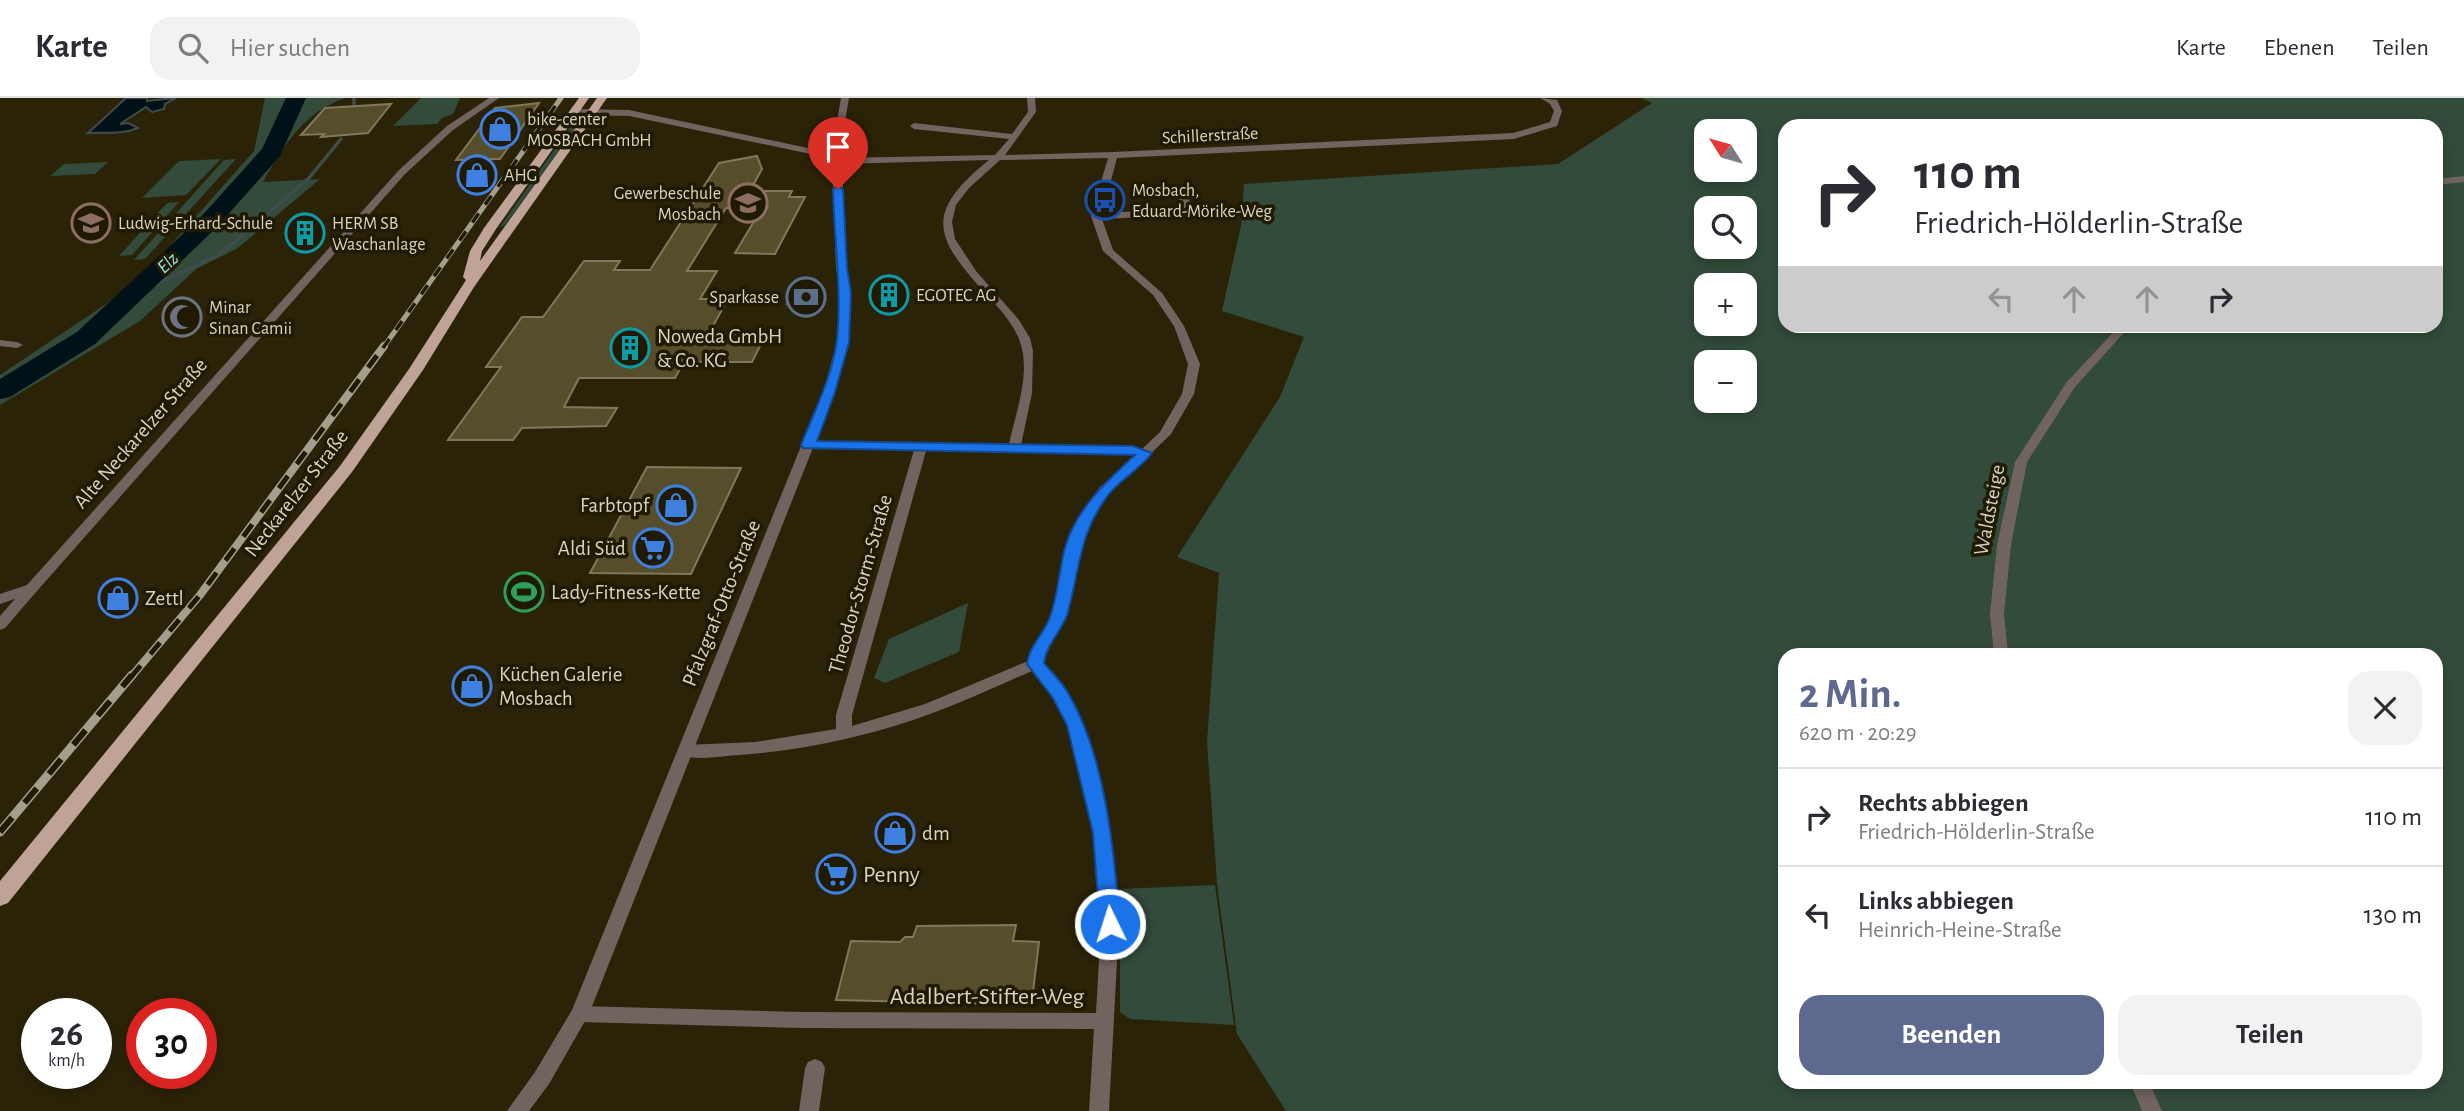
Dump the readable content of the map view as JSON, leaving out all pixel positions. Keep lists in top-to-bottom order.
{
  "streets": {
    "main road": ["Neckarelzer Straße"],
    "street": [
      "Schillerstraße",
      "Alte Neckarelzer Straße",
      "Waldsteige",
      "Theodor-Storm-Straße",
      "Pfalzgraf-Otto-Straße",
      "Adalbert-Stifter-Weg"
    ]
  },
  "crossings": [
    ["Schillerstraße", "Neckarelzer Straße"],
    ["Schillerstraße", "Pfalzgraf-Otto-Straße"],
    ["Pfalzgraf-Otto-Straße", "Adalbert-Stifter-Weg"]
  ],
  "water": ["Elz"],
  "places": {
    "shop": [
      "bike-center MOSBACH GmbH",
      "AHG",
      "Farbtopf",
      "Zettl",
      "Küchen Galerie Mosbach",
      "dm"
    ],
    "bus stop": ["Mosbach, Eduard-Mörike-Weg"],
    "school or university": ["Gewerbeschule Mosbach", "Ludwig-Erhard-Schule"],
    "building": ["HERM SB Waschanlage", "EGOTEC AG", "Noweda GmbH & Co. KG"],
    "bank": ["Sparkasse"],
    "mosque": ["Minar Sinan Camii"],
    "supermarket": ["Aldi Süd", "Penny"],
    "sports": ["Lady-Fitness-Kette"]
  },
  "north": "top left",
  "page": {
    "header": "Karte",
    "search": "Hier suchen",
    "nav": ["Karte", "Ebenen", "Teilen"],
    "map_buttons": ["+", "−"],
    "turn": ["110 m", "Friedrich-Hölderlin-Straße"],
    "heading": ["2 Min.", "620 m · 20:29"],
    "list": [
      {
        "name": "Rechts abbiegen",
        "note": "Friedrich-Hölderlin-Straße",
        "value": "110 m"
      },
      {
        "name": "Links abbiegen",
        "note": "Heinrich-Heine-Straße",
        "value": "130 m"
      }
    ],
    "buttons": ["Beenden", "Teilen"],
    "speed": "26 km/h",
    "limit": "30"
  }
}
